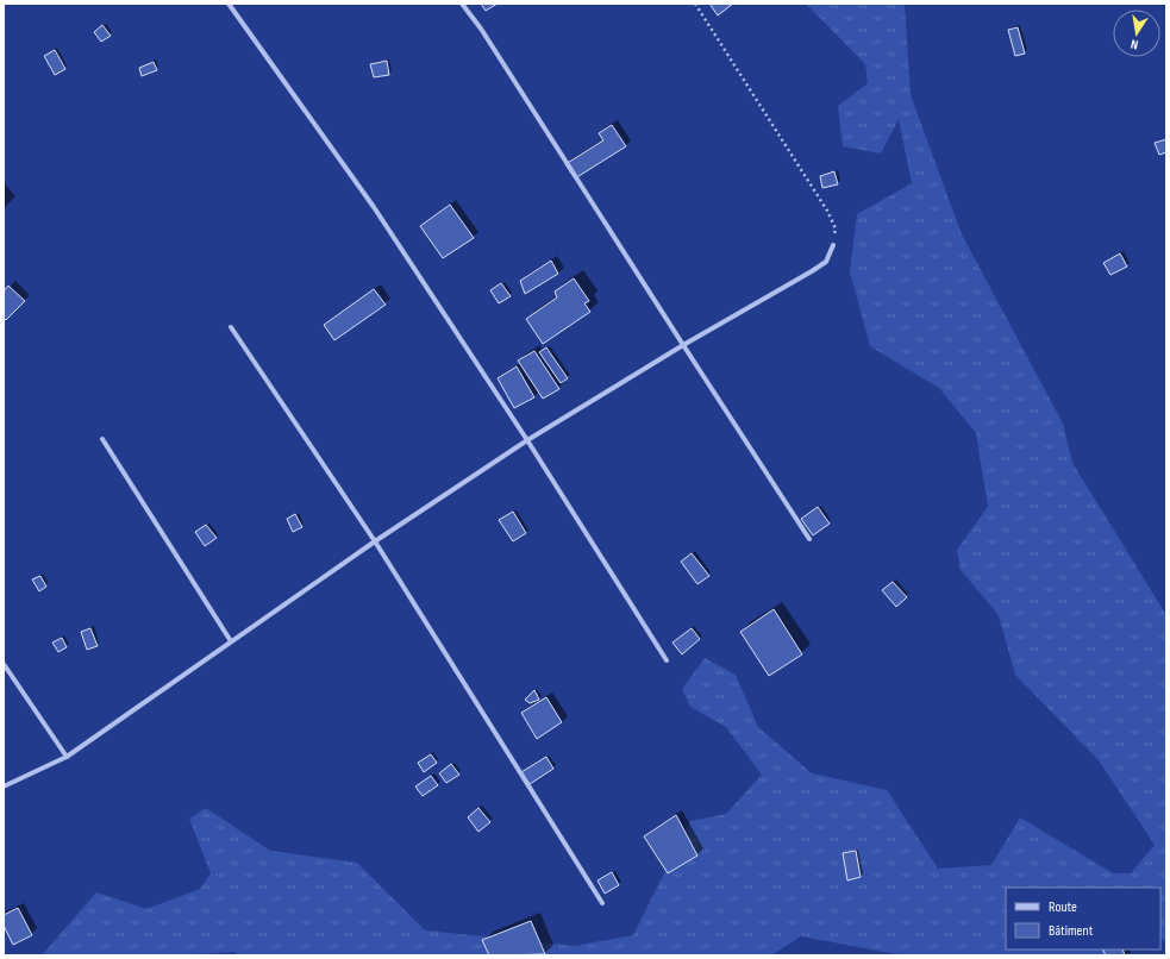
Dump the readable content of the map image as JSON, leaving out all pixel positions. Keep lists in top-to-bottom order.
{
  "legend": ["Route", "Bâtiment"],
  "north": "bottom"
}
